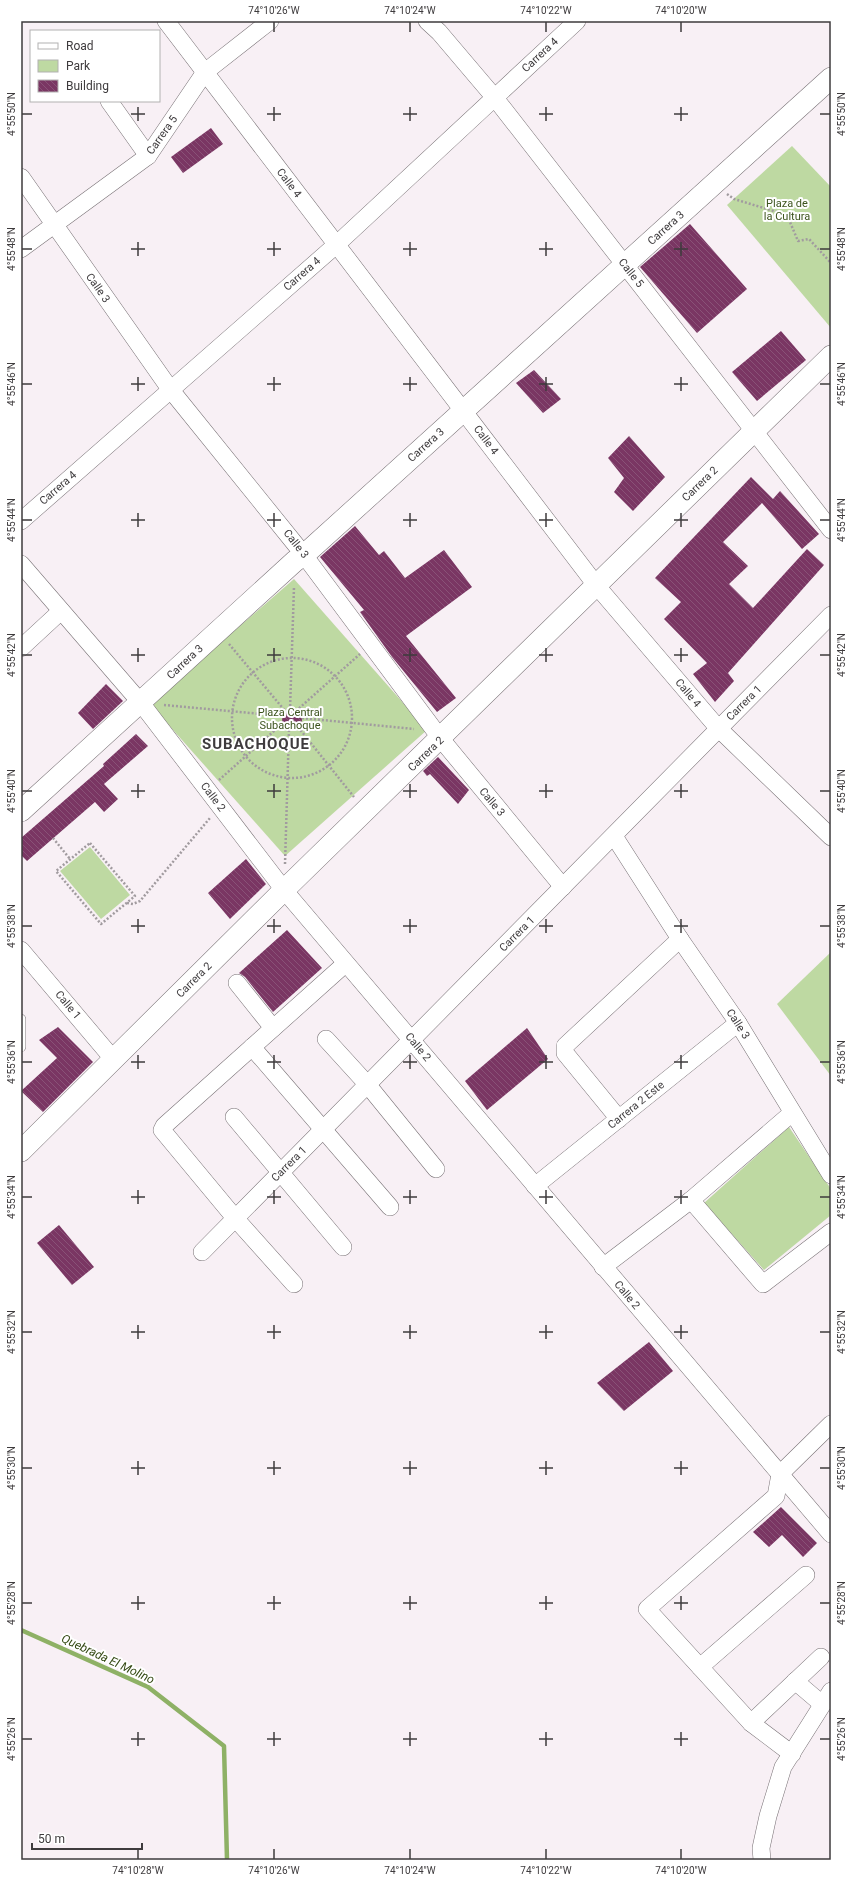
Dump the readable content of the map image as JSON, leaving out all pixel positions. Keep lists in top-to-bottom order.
{
  "streets": {
    "street": [
      "Carrera 4",
      "Carrera 5",
      "Calle 4",
      "Carrera 3",
      "Calle 5",
      "Calle 3",
      "Carrera 2",
      "Carrera 1",
      "Calle 2",
      "Calle 1",
      "Carrera 2 Este"
    ]
  },
  "crossings": [
    ["Carrera 4", "Calle 4"],
    ["Carrera 4", "Calle 5"],
    ["Carrera 4", "Calle 3"],
    ["Carrera 5", "Calle 4"],
    ["Carrera 5", "Calle 3"],
    ["Calle 4", "Carrera 3"],
    ["Calle 4", "Carrera 2"],
    ["Calle 4", "Carrera 1"],
    ["Carrera 3", "Calle 5"],
    ["Carrera 3", "Calle 3"],
    ["Carrera 3", "Calle 2"],
    ["Calle 5", "Carrera 2"],
    ["Calle 3", "Carrera 2"],
    ["Calle 3", "Carrera 1"],
    ["Calle 3", "Carrera 2 Este"],
    ["Carrera 2", "Calle 2"],
    ["Carrera 2", "Calle 1"],
    ["Carrera 1", "Calle 2"],
    ["Calle 2", "Carrera 2 Este"]
  ],
  "districts": ["SUBACHOQUE"],
  "water": ["Quebrada El Molino"],
  "parks": ["Plaza de la Cultura", "Plaza Central Subachoque"],
  "legend": ["Road", "Park", "Building"],
  "scale_bar": "50 m",
  "coordinates": [
    "74°10'26\"W",
    "74°10'24\"W",
    "74°10'22\"W",
    "74°10'20\"W",
    "4°55'50\"N",
    "4°55'48\"N",
    "4°55'46\"N",
    "4°55'44\"N",
    "4°55'42\"N",
    "4°55'40\"N",
    "4°55'38\"N",
    "4°55'36\"N",
    "4°55'34\"N",
    "4°55'32\"N",
    "4°55'30\"N",
    "4°55'28\"N",
    "4°55'26\"N",
    "74°10'28\"W"
  ]
}
